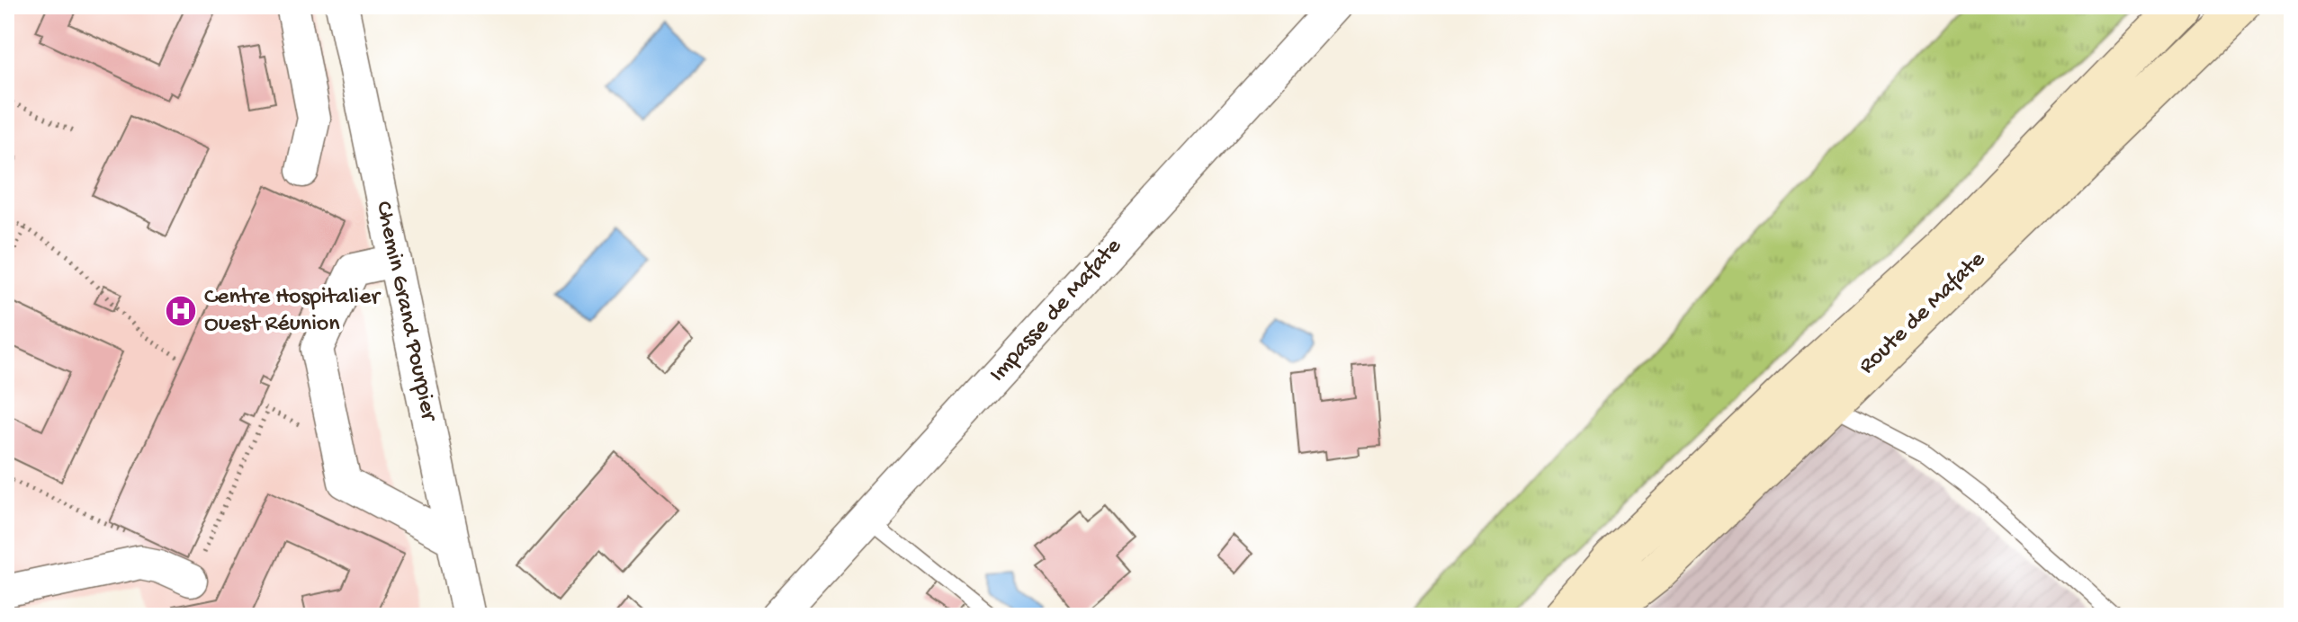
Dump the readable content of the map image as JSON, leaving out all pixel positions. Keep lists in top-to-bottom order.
{
  "streets": {
    "main road": ["Route de Mafate"],
    "street": ["Chemin Grand Pourpier", "Impasse de Mafate"]
  },
  "places": {
    "hospital": ["Centre Hospitalier Ouest Réunion"]
  }
}
